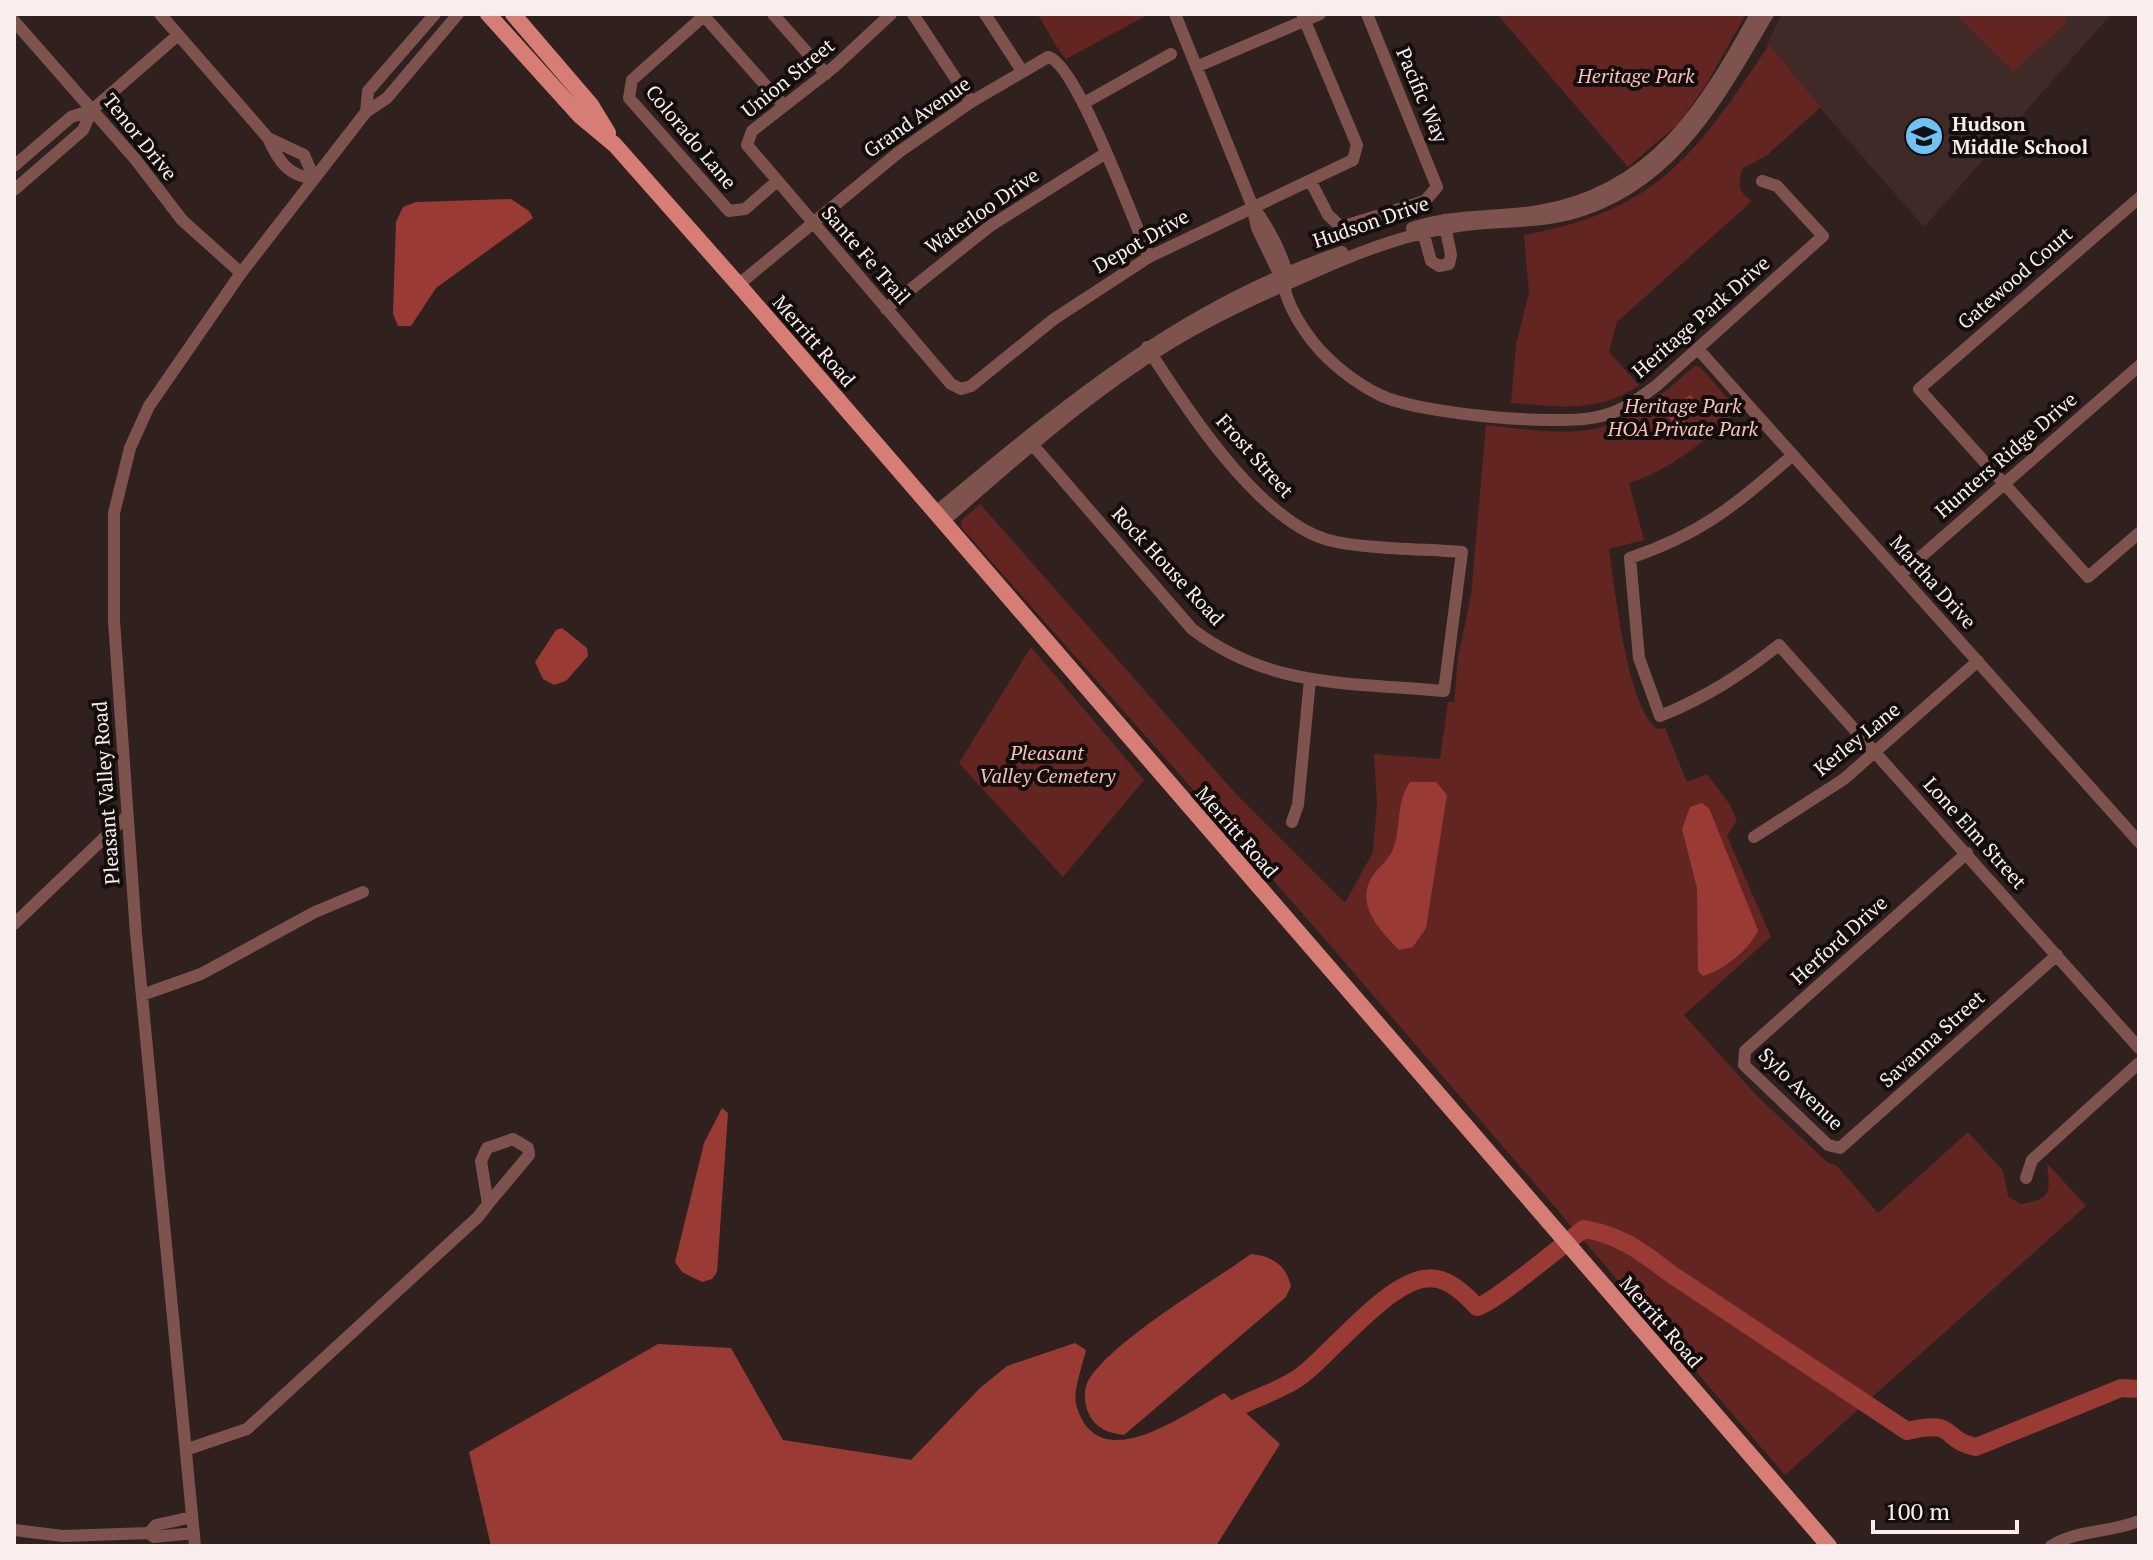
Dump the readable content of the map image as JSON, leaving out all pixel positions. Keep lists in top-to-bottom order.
{
  "streets": {
    "main road": ["Merritt Road"],
    "street": [
      "Union Street",
      "Pacific Way",
      "Grand Avenue",
      "Tenor Drive",
      "Colorado Lane",
      "Waterloo Drive",
      "Hudson Drive",
      "Depot Drive",
      "Sante Fe Trail",
      "Gatewood Court",
      "Heritage Park Drive",
      "Hunters Ridge Drive",
      "Frost Street",
      "Rock House Road",
      "Martha Drive",
      "Kerley Lane",
      "Pleasant Valley Road",
      "Lone Elm Street",
      "Herford Drive",
      "Savanna Street",
      "Sylo Avenue"
    ]
  },
  "crossings": [
    ["Union Street", "Sante Fe Trail"],
    ["Pacific Way", "Depot Drive"],
    ["Grand Avenue", "Sante Fe Trail"],
    ["Grand Avenue", "Merritt Road"],
    ["Tenor Drive", "Pleasant Valley Road"],
    ["Colorado Lane", "Sante Fe Trail"],
    ["Waterloo Drive", "Sante Fe Trail"],
    ["Hudson Drive", "Heritage Park Drive"],
    ["Hudson Drive", "Merritt Road"],
    ["Hudson Drive", "Frost Street"],
    ["Hudson Drive", "Rock House Road"],
    ["Depot Drive", "Sante Fe Trail"],
    ["Depot Drive", "Heritage Park Drive"],
    ["Gatewood Court", "Hunters Ridge Drive"],
    ["Heritage Park Drive", "Martha Drive"],
    ["Hunters Ridge Drive", "Martha Drive"],
    ["Frost Street", "Rock House Road"],
    ["Martha Drive", "Kerley Lane"],
    ["Martha Drive", "Lone Elm Street"],
    ["Kerley Lane", "Lone Elm Street"],
    ["Lone Elm Street", "Herford Drive"],
    ["Lone Elm Street", "Savanna Street"],
    ["Herford Drive", "Sylo Avenue"],
    ["Savanna Street", "Sylo Avenue"]
  ],
  "parks": ["Heritage Park", "Heritage Park HOA Private Park", "Pleasant Valley Cemetery"],
  "places": {
    "school or university": ["Hudson Middle School"]
  },
  "scale_bar": "100 m"
}
